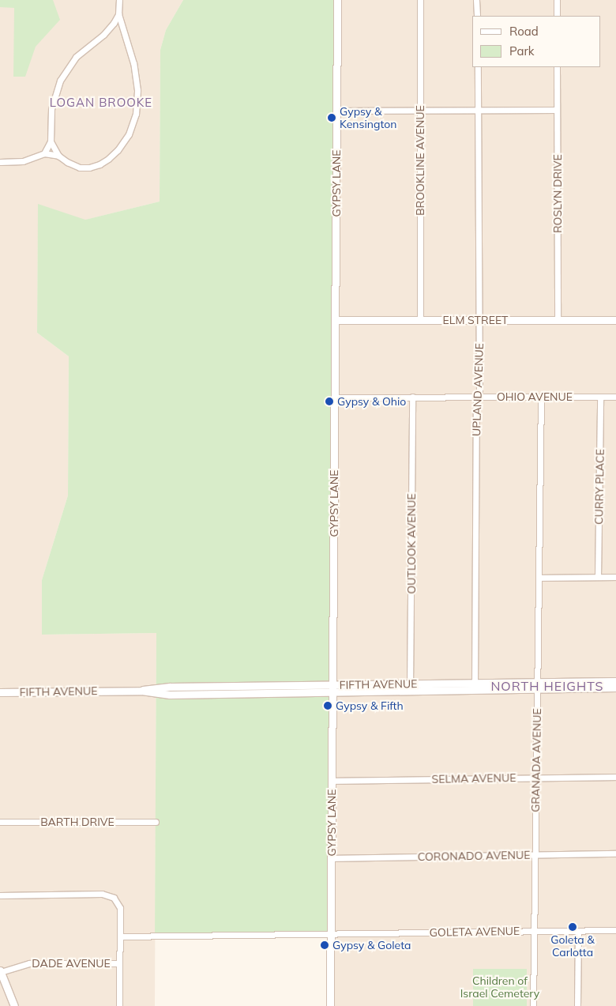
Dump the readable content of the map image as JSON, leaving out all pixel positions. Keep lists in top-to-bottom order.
{
  "streets": {
    "street": [
      "BROOKLINE AVENUE",
      "GYPSY LANE",
      "ROSLYN DRIVE",
      "ELM STREET",
      "UPLAND AVENUE",
      "OHIO AVENUE",
      "CURRY PLACE",
      "OUTLOOK AVENUE",
      "FIFTH AVENUE",
      "GRANADA AVENUE",
      "SELMA AVENUE",
      "BARTH DRIVE",
      "CORONADO AVENUE",
      "GOLETA AVENUE",
      "DADE AVENUE"
    ]
  },
  "crossings": [
    ["BROOKLINE AVENUE", "ELM STREET"],
    ["GYPSY LANE", "ELM STREET"],
    ["GYPSY LANE", "OHIO AVENUE"],
    ["GYPSY LANE", "FIFTH AVENUE"],
    ["GYPSY LANE", "SELMA AVENUE"],
    ["GYPSY LANE", "CORONADO AVENUE"],
    ["GYPSY LANE", "GOLETA AVENUE"],
    ["ROSLYN DRIVE", "ELM STREET"],
    ["ELM STREET", "UPLAND AVENUE"],
    ["UPLAND AVENUE", "OHIO AVENUE"],
    ["UPLAND AVENUE", "FIFTH AVENUE"],
    ["OHIO AVENUE", "CURRY PLACE"],
    ["OHIO AVENUE", "OUTLOOK AVENUE"],
    ["OHIO AVENUE", "GRANADA AVENUE"],
    ["OUTLOOK AVENUE", "FIFTH AVENUE"],
    ["FIFTH AVENUE", "GRANADA AVENUE"],
    ["GRANADA AVENUE", "SELMA AVENUE"],
    ["GRANADA AVENUE", "CORONADO AVENUE"],
    ["GRANADA AVENUE", "GOLETA AVENUE"]
  ],
  "districts": ["LOGAN BROOKE", "NORTH HEIGHTS"],
  "parks": ["Children of Israel Cemetery"],
  "places": [
    "Gypsy & Kensington",
    "Gypsy & Ohio",
    "Gypsy & Fifth",
    "Goleta & Carlotta",
    "Gypsy & Goleta"
  ],
  "legend": ["Road", "Park"]
}
